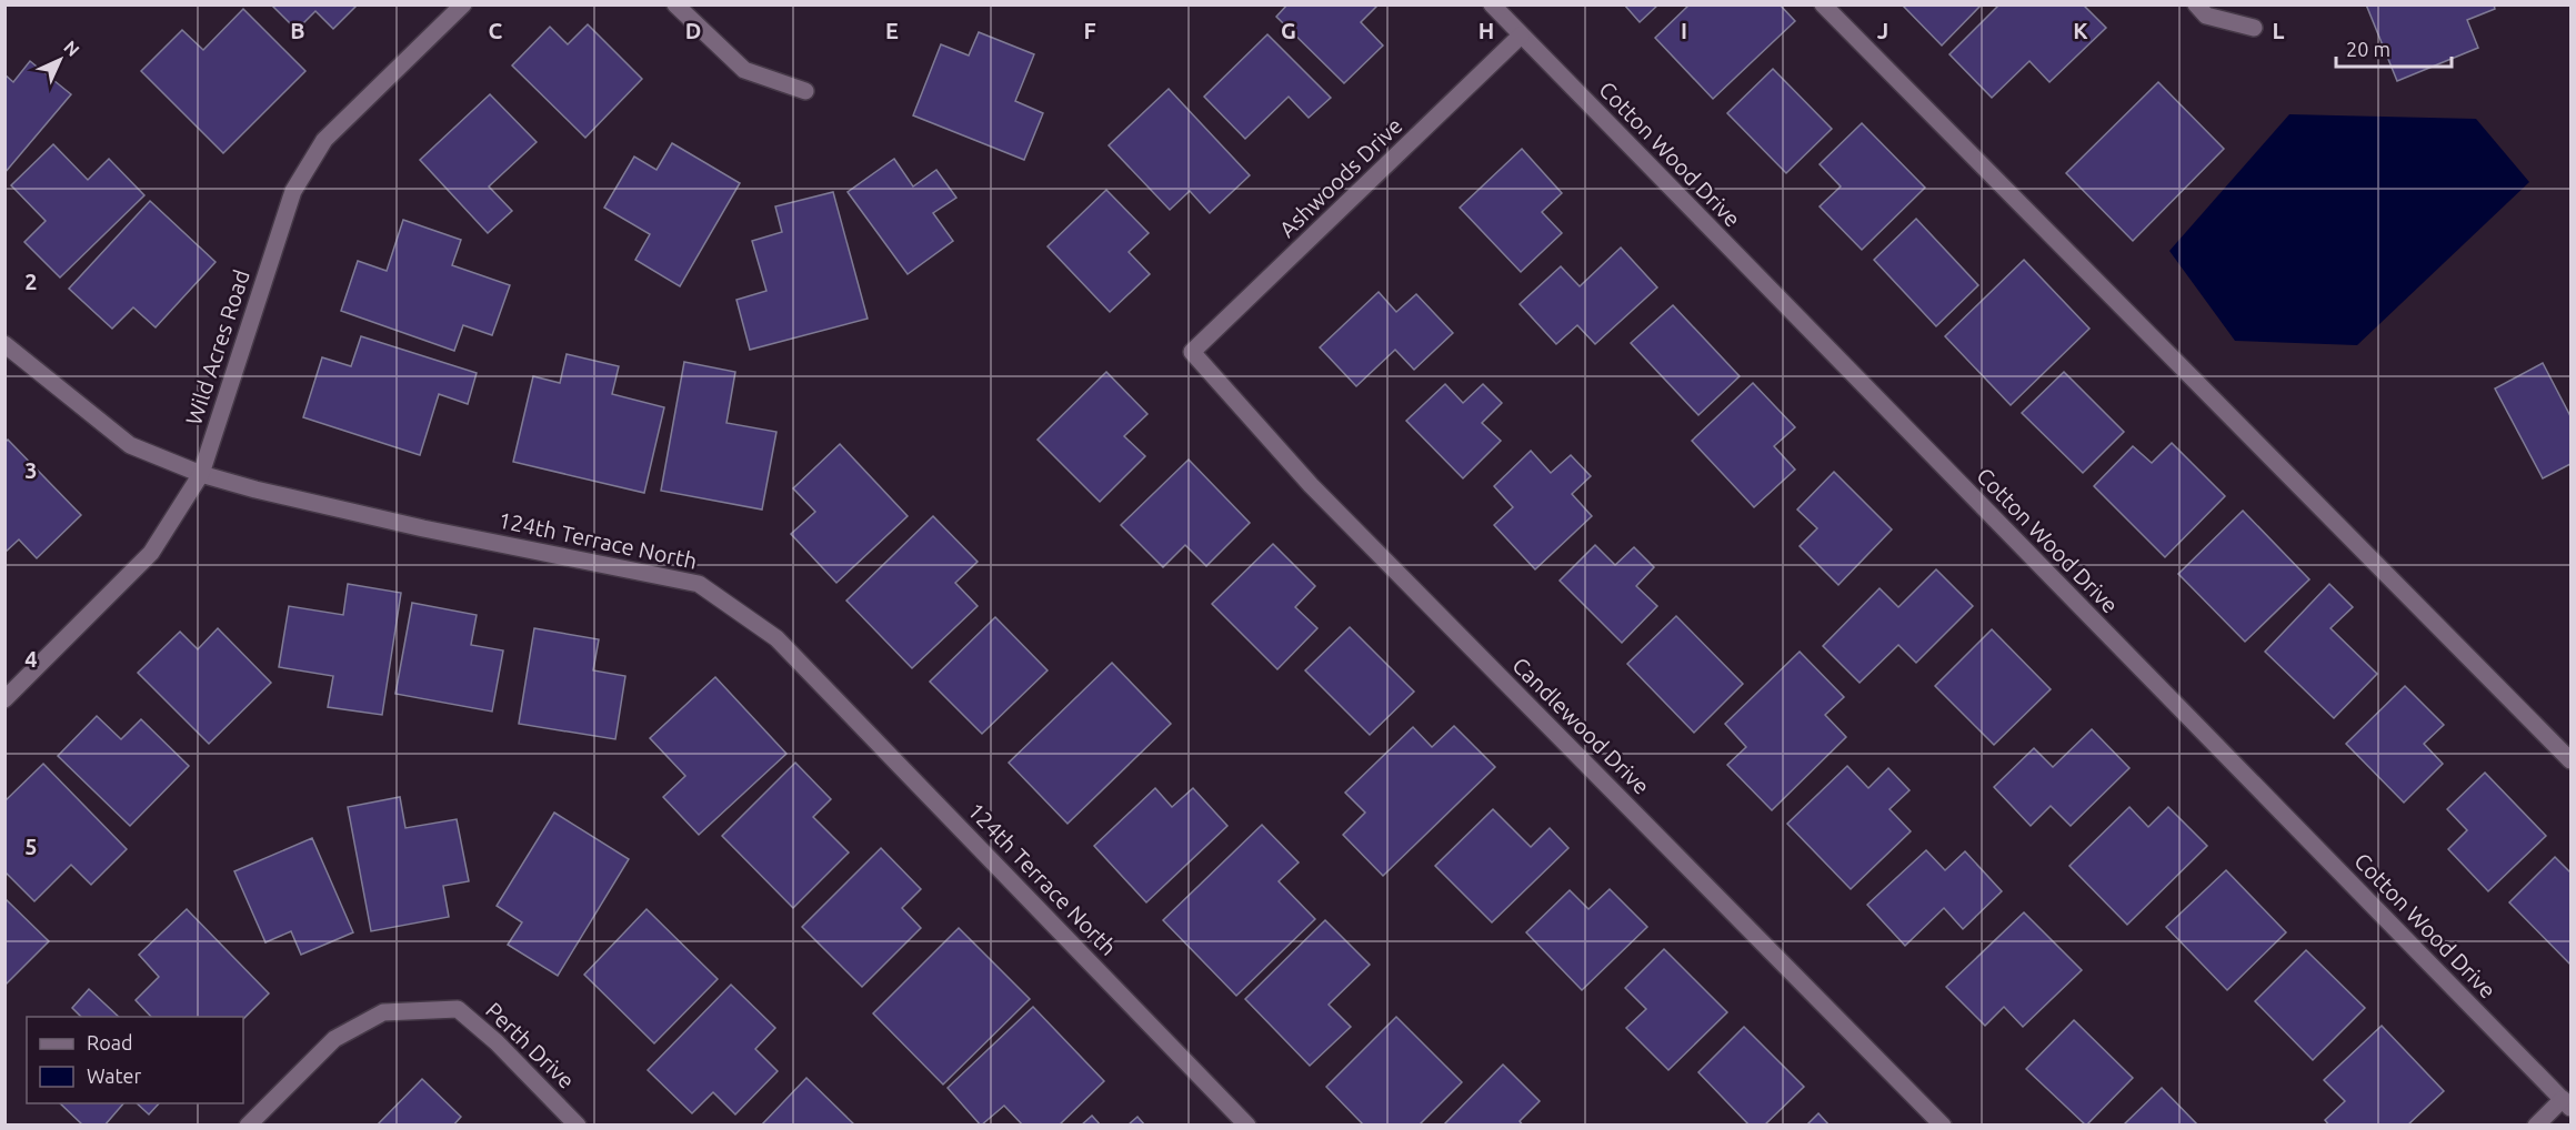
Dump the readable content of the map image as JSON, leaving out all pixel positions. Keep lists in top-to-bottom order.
{
  "streets": {
    "street": [
      "Cotton Wood Drive",
      "Ashwoods Drive",
      "Wild Acres Road",
      "124th Terrace North",
      "Candlewood Drive",
      "Perth Drive"
    ]
  },
  "crossings": [
    ["Cotton Wood Drive", "Ashwoods Drive"],
    ["Ashwoods Drive", "Candlewood Drive"],
    ["Wild Acres Road", "124th Terrace North"]
  ],
  "legend": ["Road", "Water"],
  "scale_bar": "20 m",
  "north": "top right",
  "grid": {
    "columns": [
      "B",
      "C",
      "D",
      "E",
      "F",
      "G",
      "H",
      "I",
      "J",
      "K",
      "L"
    ],
    "rows": [
      "2",
      "3",
      "4",
      "5"
    ]
  }
}
